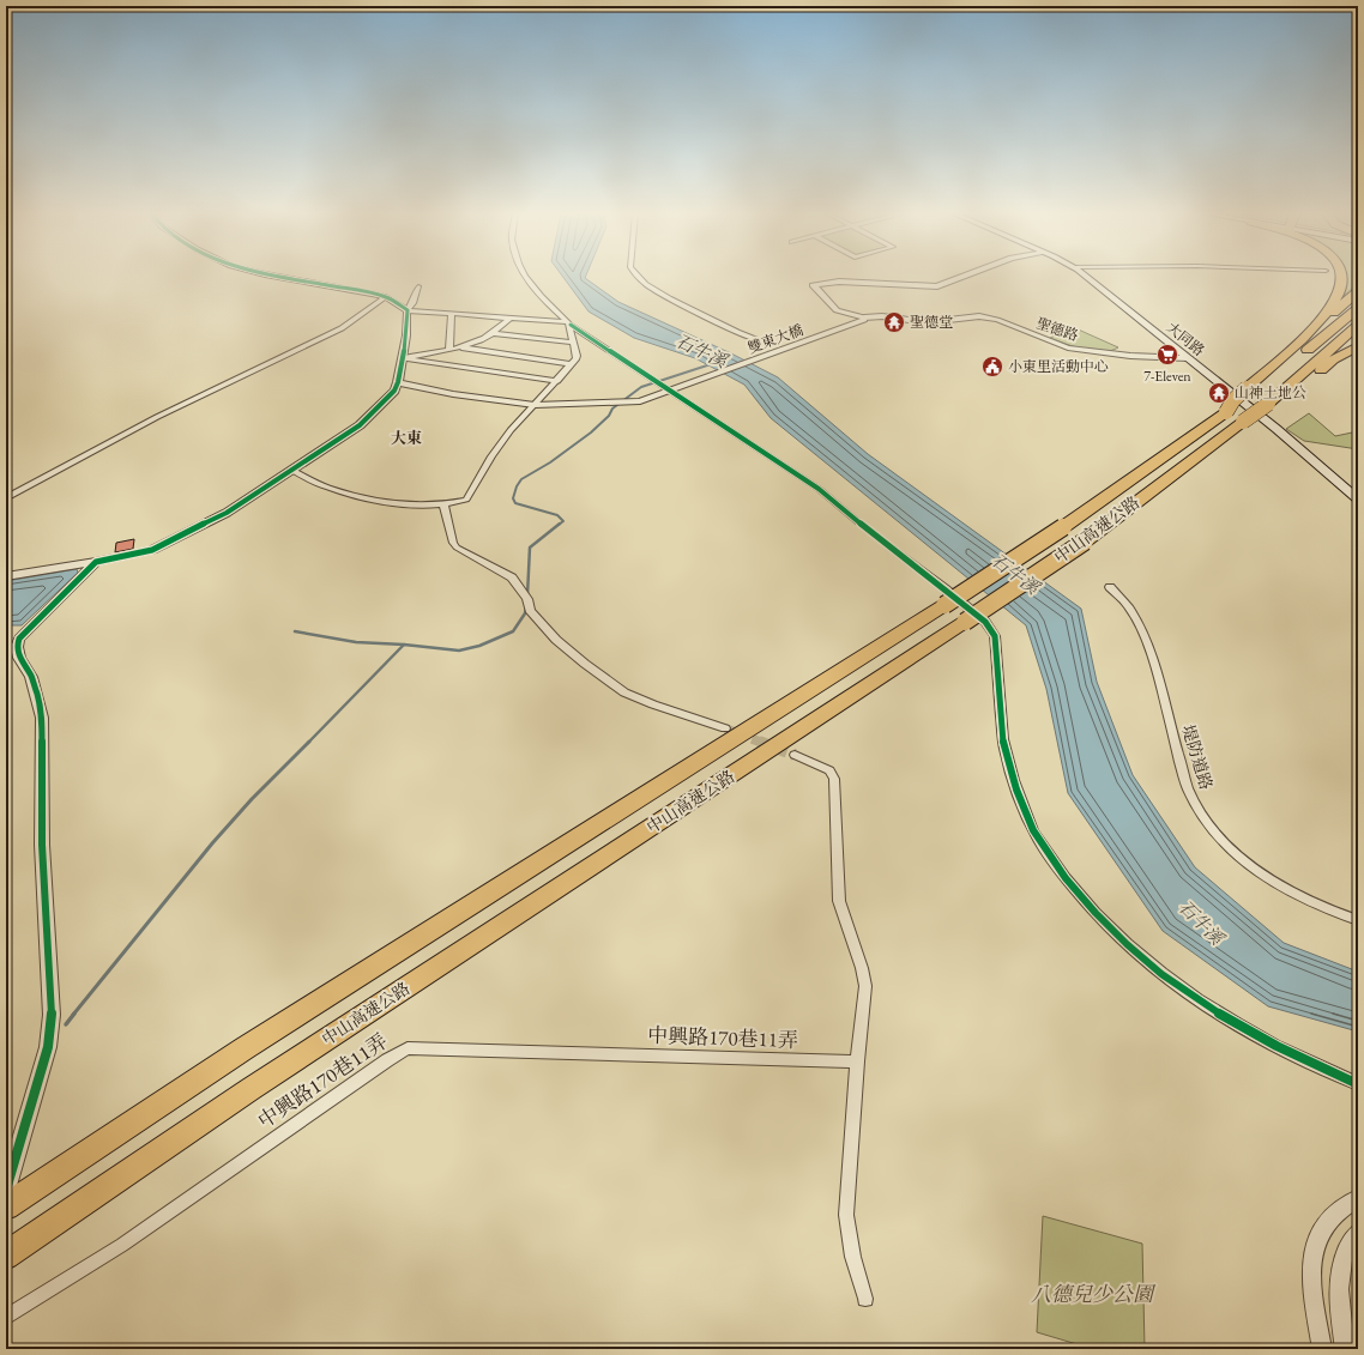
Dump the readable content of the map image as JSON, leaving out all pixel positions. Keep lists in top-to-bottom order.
{
  "streets": {
    "highway": ["中山高速公路"],
    "main road": ["大同路"],
    "street": [
      "聖德路",
      "雙東大橋",
      "堤防道路",
      "中興路170巷11弄"
    ]
  },
  "crossings": [
    ["聖德路", "雙東大橋"],
    ["聖德路", "大同路"]
  ],
  "districts": ["大東"],
  "water": ["石牛溪"],
  "parks": ["八德兒少公園"],
  "places": {
    "temple": ["聖德堂", "山神土地公"],
    "supermarket": ["7-Eleven"],
    "public building": ["小東里活動中心"]
  }
}
